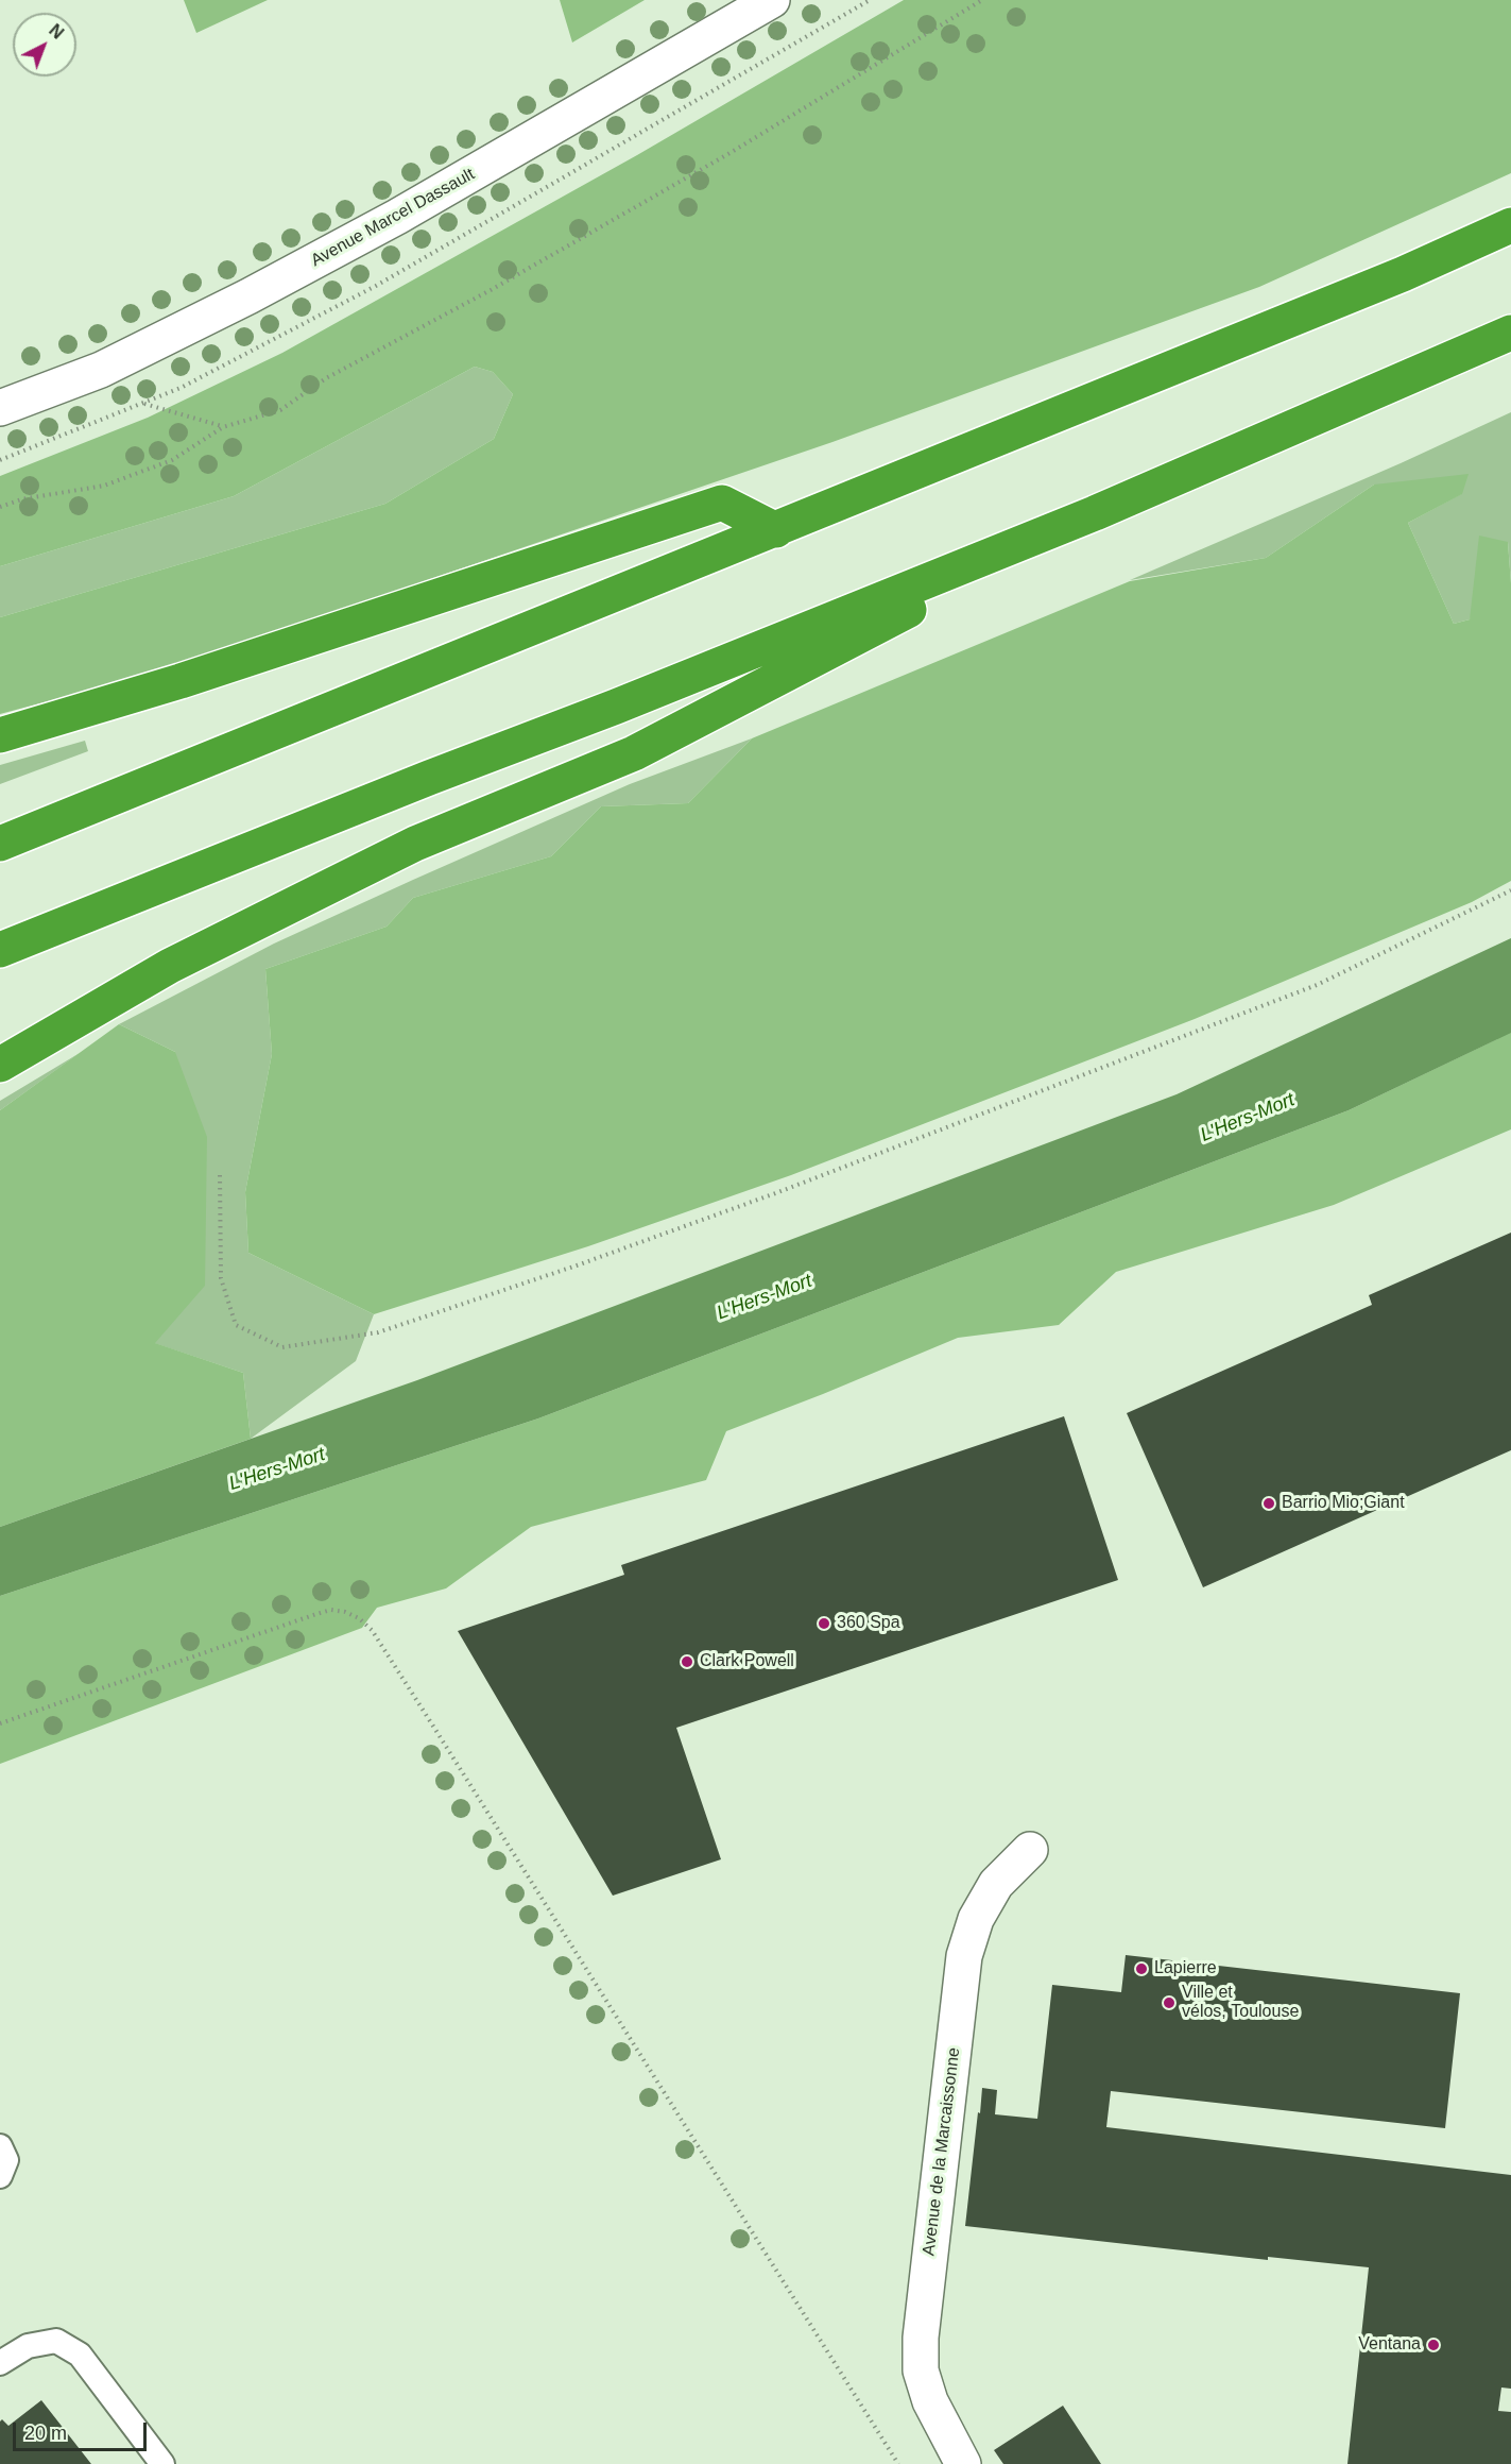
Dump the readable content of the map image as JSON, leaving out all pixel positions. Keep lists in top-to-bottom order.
{
  "streets": {
    "street": ["Avenue Marcel Dassault", "Avenue de la Marcaissonne"]
  },
  "water": ["L'Hers-Mort"],
  "places": [
    "Barrio Mio;Giant",
    "360 Spa",
    "Clark Powell",
    "Lapierre",
    "Ville et vélos, Toulouse",
    "Ventana"
  ],
  "scale_bar": "20 m",
  "north": "top right"
}
